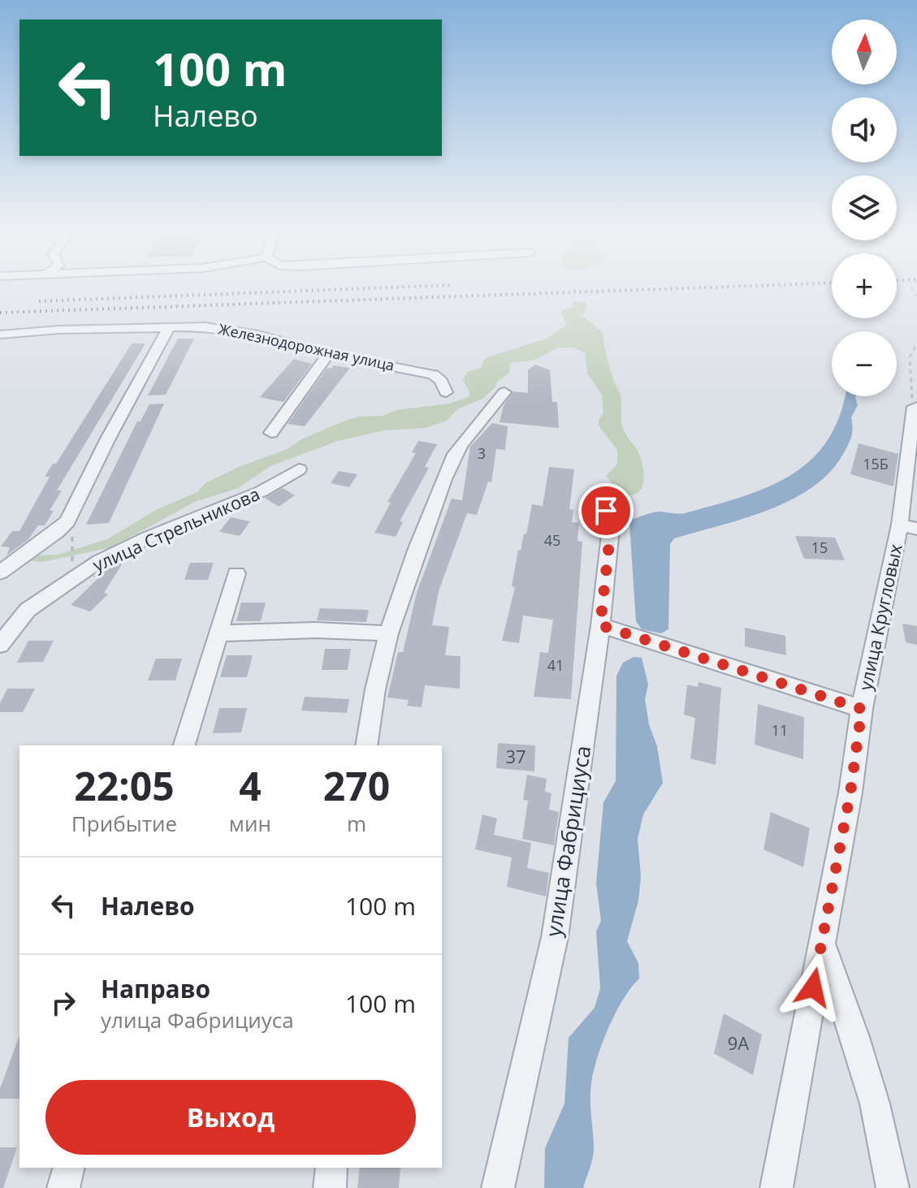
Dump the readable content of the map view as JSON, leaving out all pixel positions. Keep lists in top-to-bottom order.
{
  "streets": {
    "street": [
      "Железнодорожная улица",
      "улица Стрельникова",
      "улица Кругловых",
      "улица Фабрициуса"
    ]
  },
  "house_numbers": [
    "3",
    "15Б",
    "45",
    "15",
    "41",
    "11",
    "37",
    "9А"
  ],
  "north": "top",
  "page": {
    "map_buttons": ["+", "−"],
    "turn": ["100 m", "Налево"],
    "eta": [
      "22:05",
      "Прибытие",
      "4",
      "мин",
      "270",
      "m"
    ],
    "list": [
      {
        "name": "Налево",
        "value": "100 m"
      },
      {
        "name": "Направо",
        "note": "улица Фабрициуса",
        "value": "100 m"
      }
    ],
    "buttons": "Выход"
  }
}
